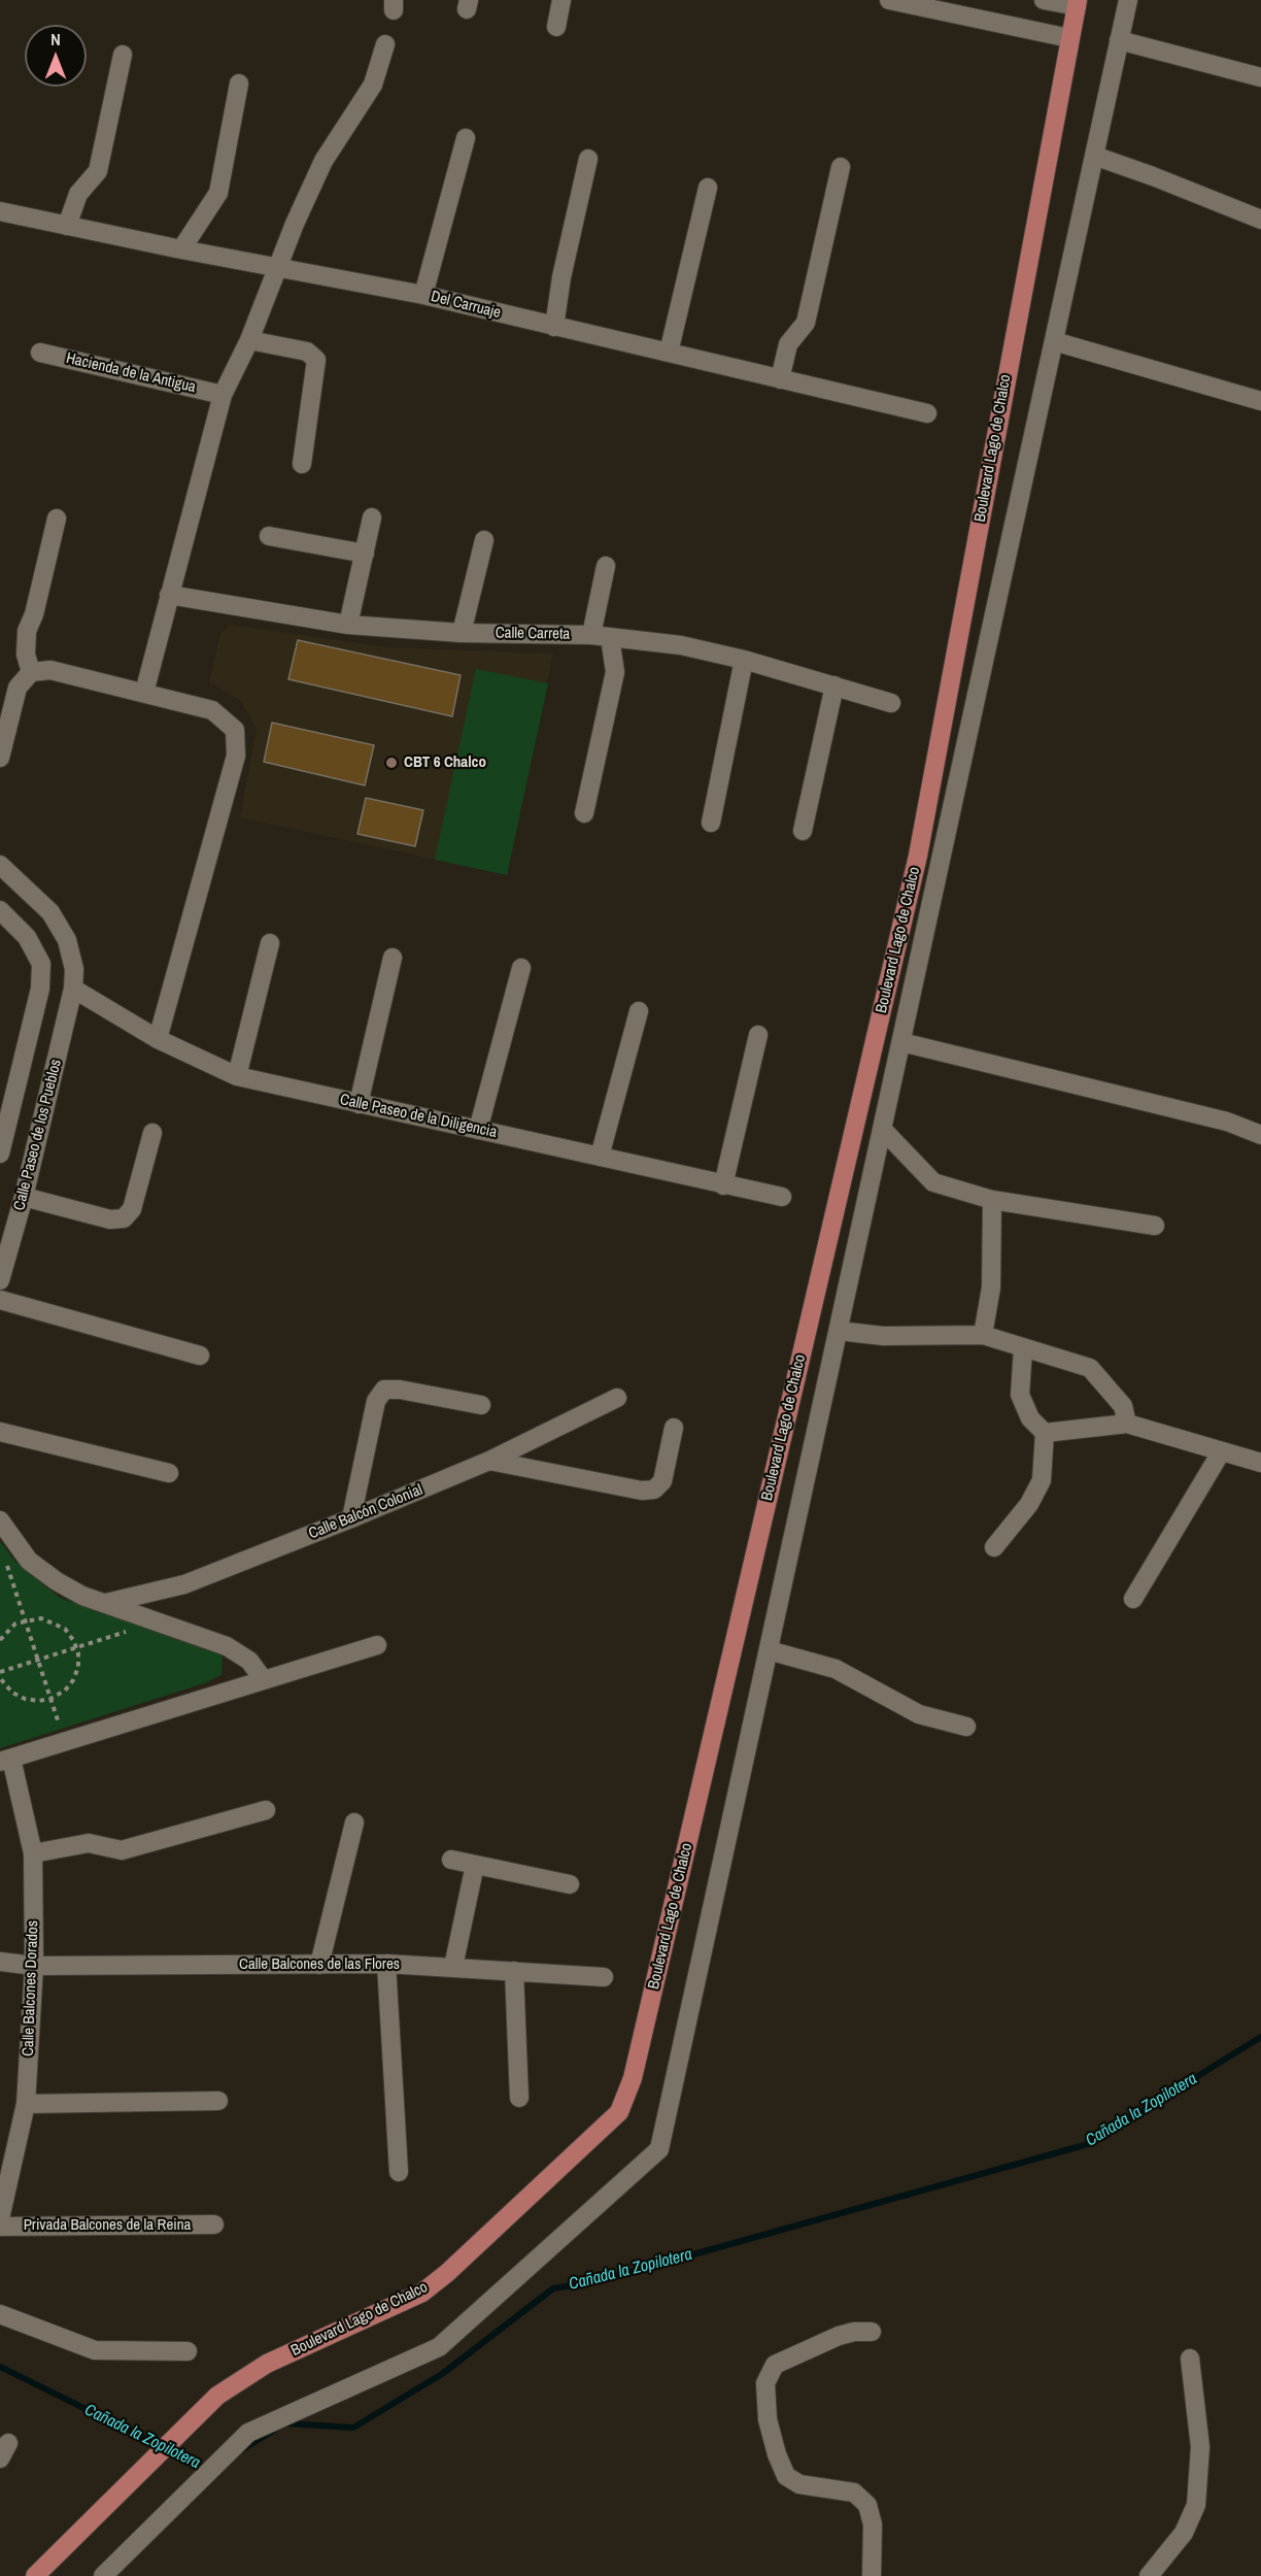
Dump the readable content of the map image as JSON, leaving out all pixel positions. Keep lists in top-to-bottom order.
{
  "streets": {
    "main road": ["Boulevard Lago de Chalco"],
    "street": [
      "Del Carruaje",
      "Hacienda de la Antigua",
      "Calle Carreta",
      "Calle Paseo de la Diligencia",
      "Calle Paseo de los Pueblos",
      "Calle Balcón Colonial",
      "Calle Balcones de las Flores",
      "Calle Balcones Dorados",
      "Privada Balcones de la Reina"
    ]
  },
  "crossings": [
    ["Calle Paseo de la Diligencia", "Calle Paseo de los Pueblos"],
    ["Calle Balcones de las Flores", "Calle Balcones Dorados"]
  ],
  "water": ["Cañada la Zopilotera"],
  "places": ["CBT 6 Chalco"],
  "north": "top"
}
